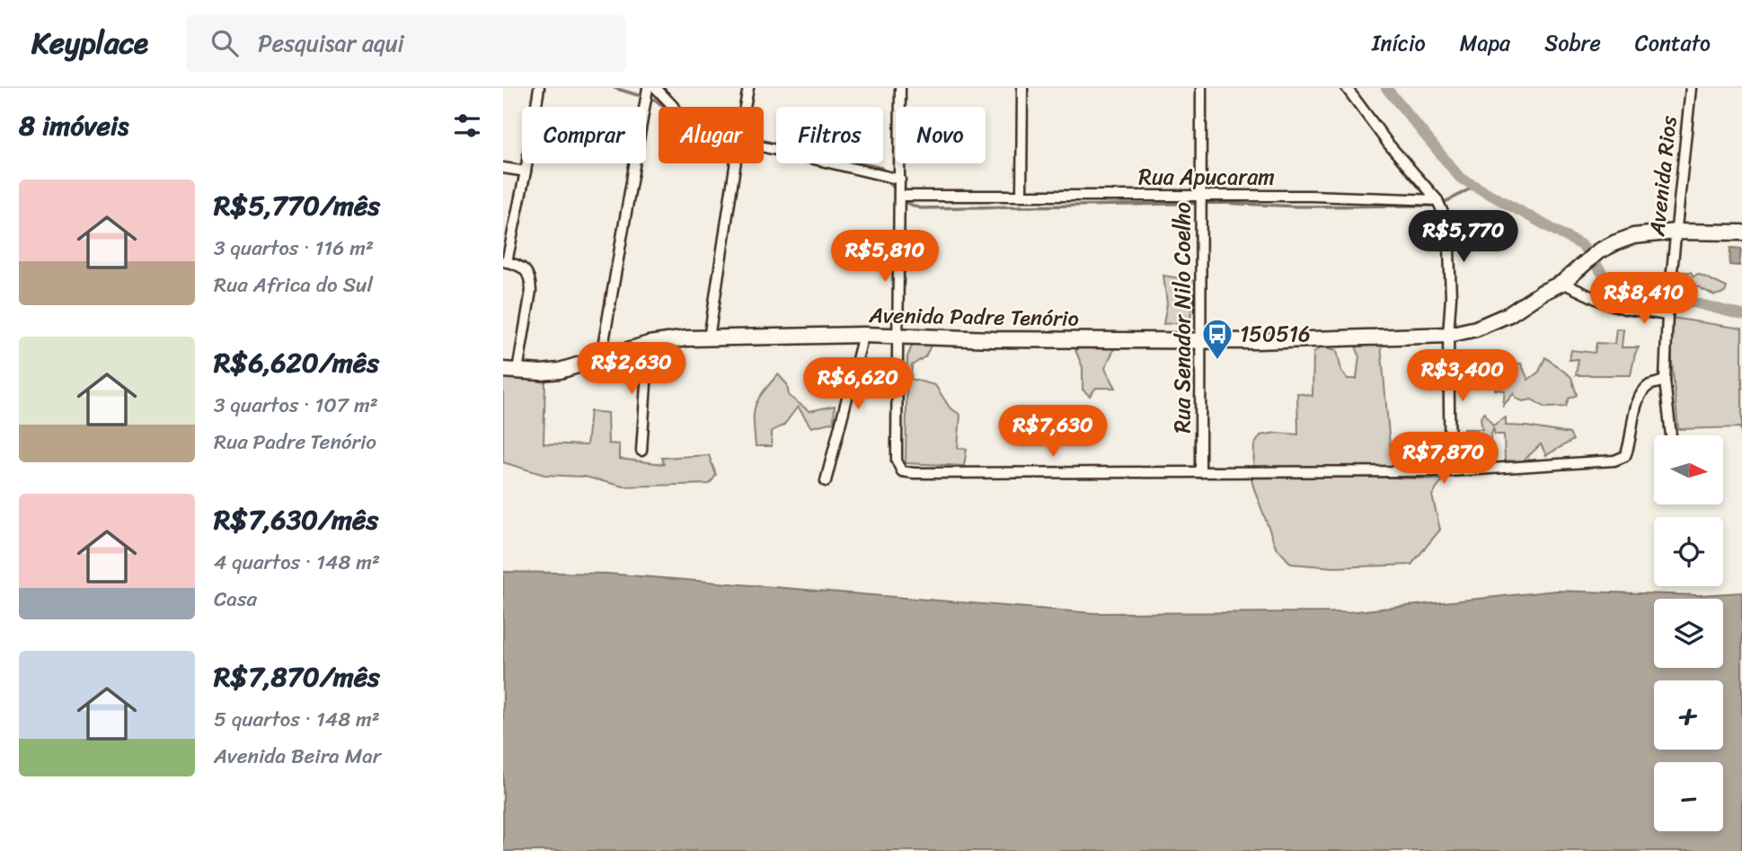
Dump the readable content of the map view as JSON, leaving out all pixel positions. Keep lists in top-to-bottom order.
{
  "streets": {
    "main road": ["Avenida Padre Tenório"],
    "street": ["Avenida Rios", "Rua Apucaram", "Rua Senador Nilo Coelho"]
  },
  "crossings": [
    ["Avenida Rios", "Avenida Padre Tenório"],
    ["Rua Apucaram", "Rua Senador Nilo Coelho"],
    ["Avenida Padre Tenório", "Rua Senador Nilo Coelho"]
  ],
  "places": {
    "bus stop": ["150516"]
  },
  "north": "right",
  "page": {
    "header": "Keyplace",
    "search": "Pesquisar aqui",
    "nav": [
      "Início",
      "Mapa",
      "Sobre",
      "Contato"
    ],
    "heading": "8 imóveis",
    "chip": [
      "Comprar",
      "Alugar",
      "Filtros",
      "Novo"
    ],
    "list": [
      {
        "name": "R$5,770/mês",
        "note": "3 quartos · 116 m² · Rua Africa do Sul"
      },
      {
        "name": "R$6,620/mês",
        "note": "3 quartos · 107 m² · Rua Padre Tenório"
      },
      {
        "name": "R$7,630/mês",
        "note": "4 quartos · 148 m² · Casa"
      },
      {
        "name": "R$7,870/mês",
        "note": "5 quartos · 148 m² · Avenida Beira Mar"
      }
    ],
    "price": [
      "R$5,770",
      "R$5,810",
      "R$8,410",
      "R$2,630",
      "R$3,400",
      "R$6,620",
      "R$7,630",
      "R$7,870"
    ],
    "map_buttons": ["+", "−"]
  }
}
